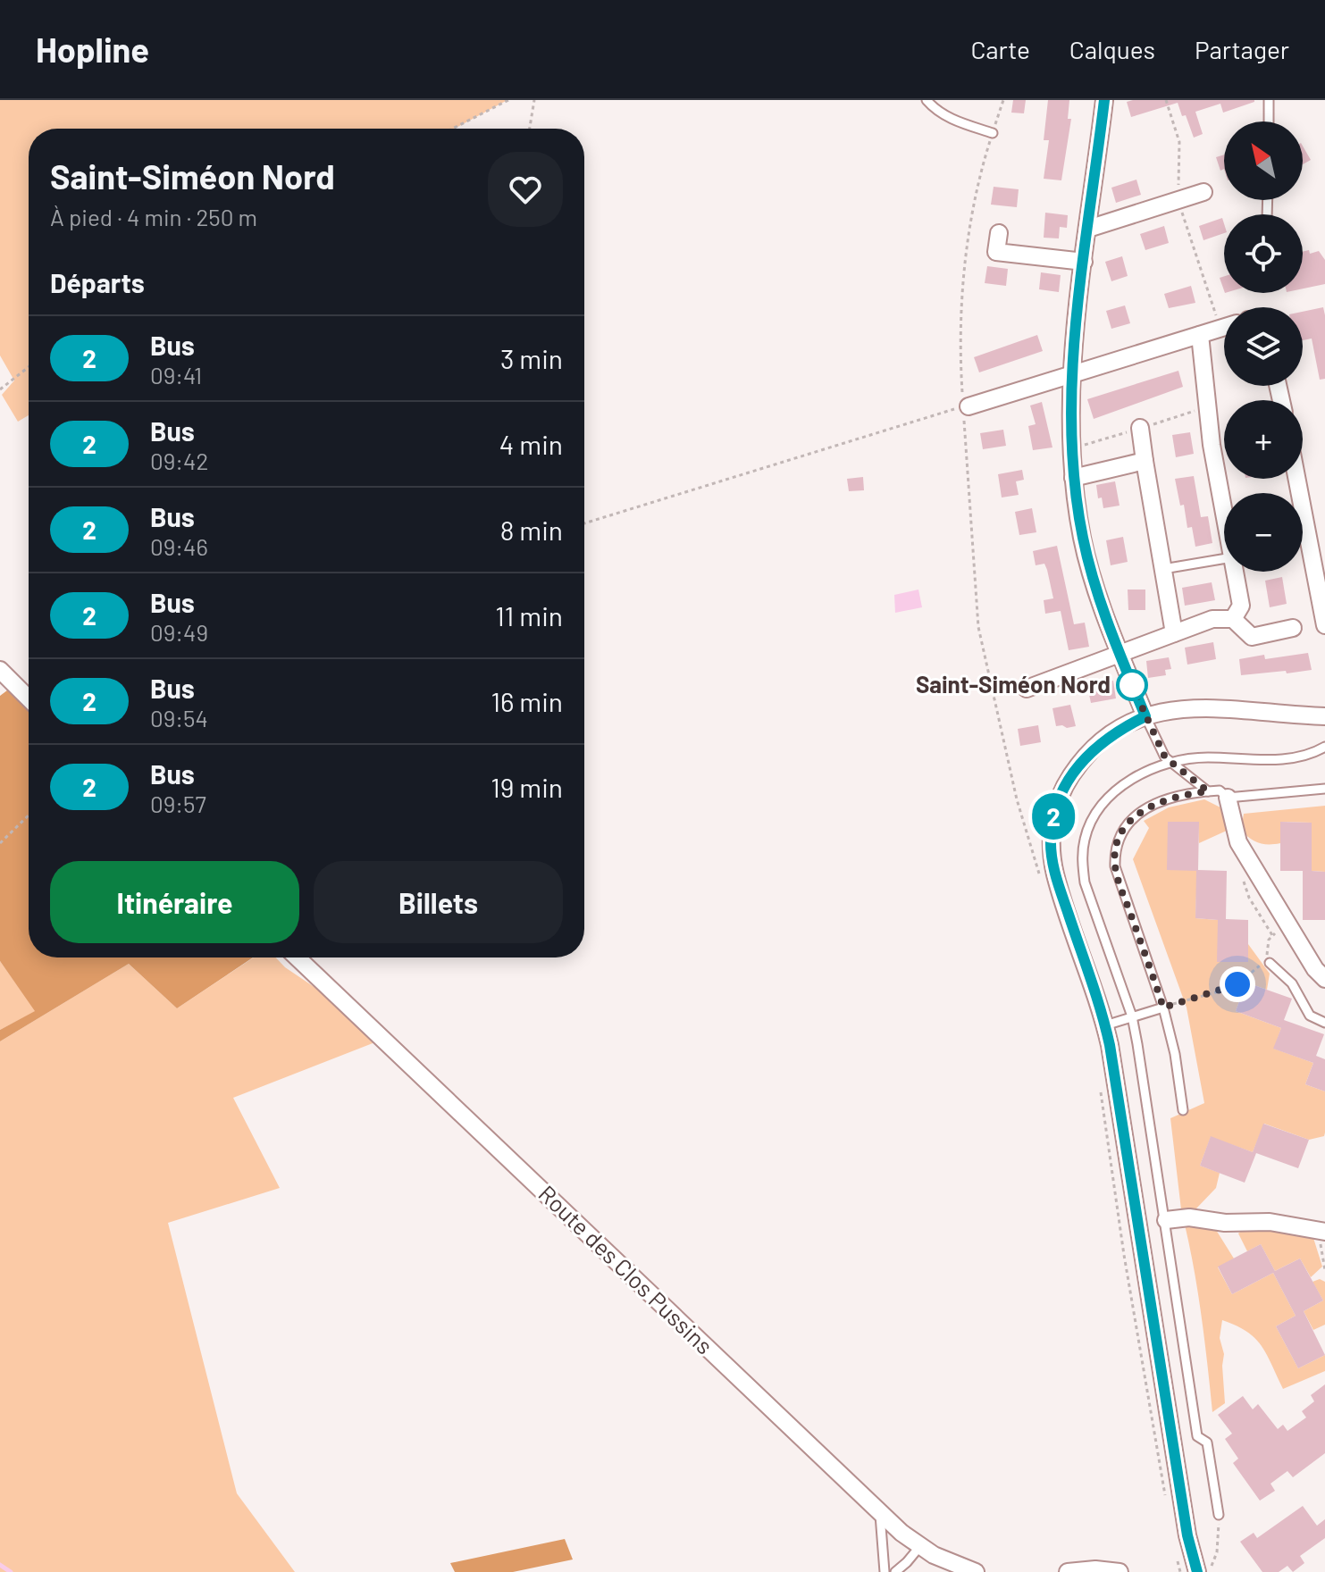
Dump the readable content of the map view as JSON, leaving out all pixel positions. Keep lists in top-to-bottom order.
{
  "streets": {
    "street": ["Route des Clos Pussins"]
  },
  "places": ["Saint-Siméon Nord"],
  "lines": ["bus line 2"],
  "north": "top left",
  "page": {
    "header": "Hopline",
    "nav": ["Carte", "Calques", "Partager"],
    "on_map": "2",
    "map_buttons": ["+", "−"],
    "heading": [
      ["Saint-Siméon Nord", "À pied · 4 min · 250 m"],
      "Départs"
    ],
    "list": [
      {
        "mark": "2",
        "name": "Bus",
        "note": "09:41",
        "value": "3 min"
      },
      {
        "mark": "2",
        "name": "Bus",
        "note": "09:42",
        "value": "4 min"
      },
      {
        "mark": "2",
        "name": "Bus",
        "note": "09:46",
        "value": "8 min"
      },
      {
        "mark": "2",
        "name": "Bus",
        "note": "09:49",
        "value": "11 min"
      },
      {
        "mark": "2",
        "name": "Bus",
        "note": "09:54",
        "value": "16 min"
      },
      {
        "mark": "2",
        "name": "Bus",
        "note": "09:57",
        "value": "19 min"
      }
    ],
    "buttons": ["Itinéraire", "Billets"]
  }
}
